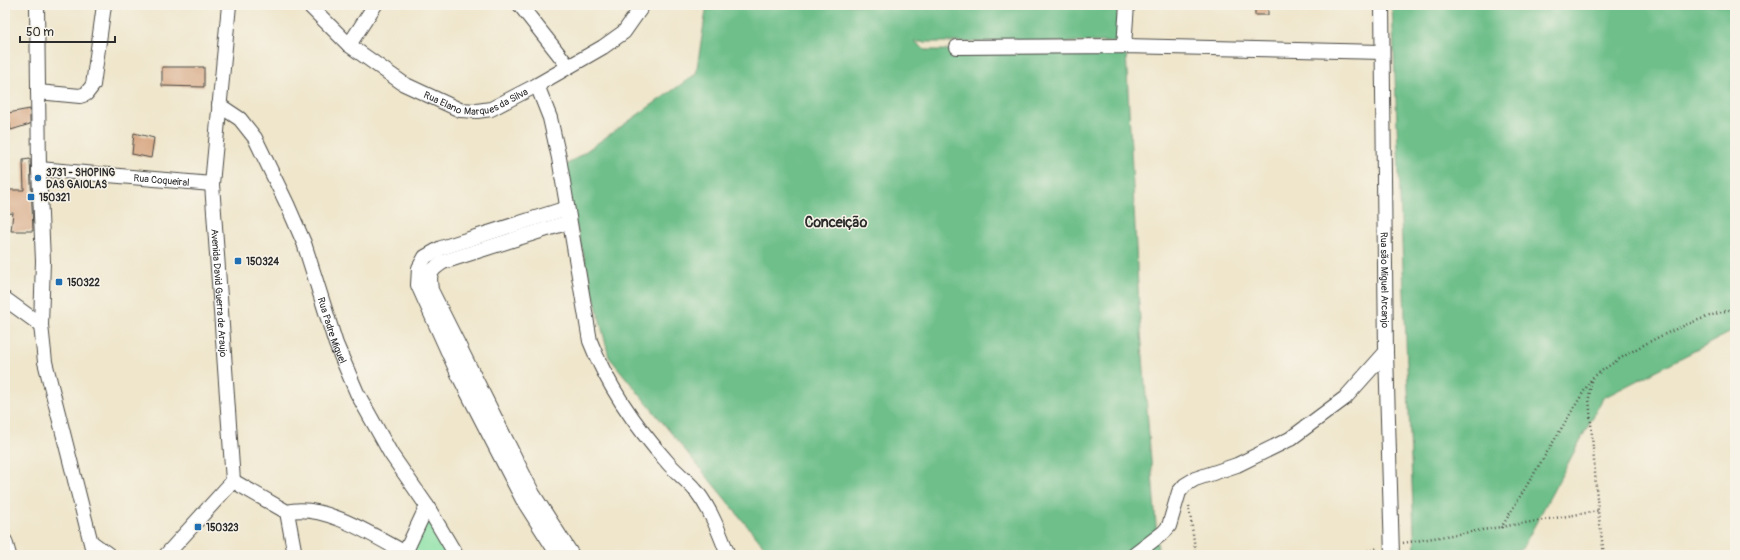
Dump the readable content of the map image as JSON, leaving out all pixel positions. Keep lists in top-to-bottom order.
{
  "streets": {
    "street": [
      "Rua Elano Marques da Silva",
      "Rua Coqueiral",
      "Rua são Miguel Arcanjo",
      "Avenida David Guerra de Araujo",
      "Rua Padre Miguel"
    ]
  },
  "crossings": [
    ["Rua Coqueiral", "Avenida David Guerra de Araujo"],
    ["Avenida David Guerra de Araujo", "Rua Padre Miguel"]
  ],
  "districts": ["Conceição"],
  "places": {
    "other": ["3731 - SHOPING DAS GAIOLAS"],
    "transit": [
      "150321",
      "150324",
      "150322",
      "150323"
    ]
  },
  "scale_bar": "50 m"
}
